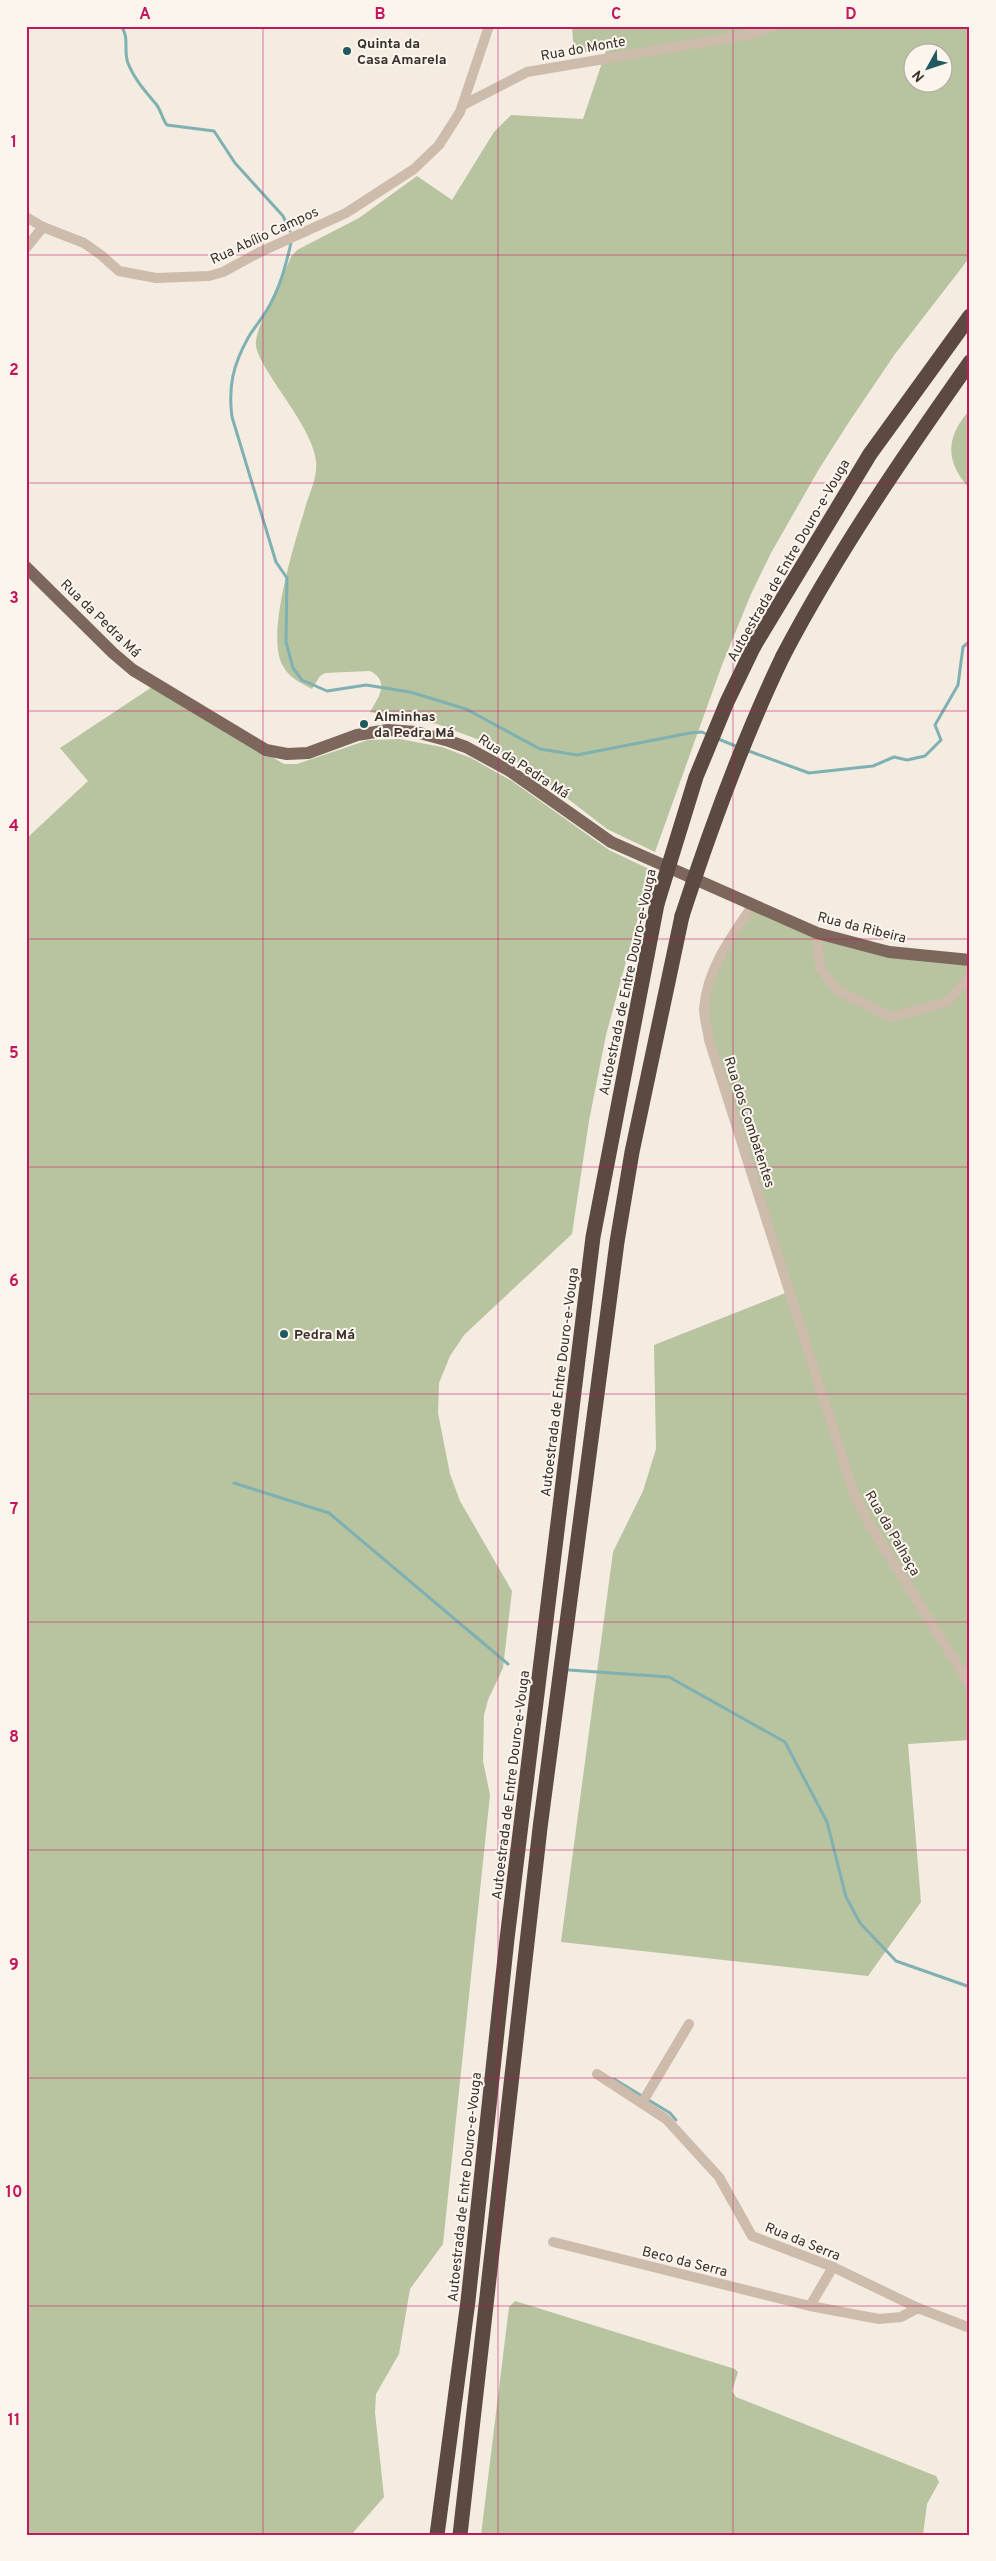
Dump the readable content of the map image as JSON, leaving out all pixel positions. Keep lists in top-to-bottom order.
{
  "streets": {
    "highway": ["Autoestrada de Entre Douro-e-Vouga"],
    "main road": ["Rua da Pedra Má", "Rua da Ribeira"],
    "street": [
      "Rua do Monte",
      "Rua Abílio Campos",
      "Rua dos Combatentes",
      "Rua da Palhaça",
      "Rua da Serra",
      "Beco da Serra"
    ]
  },
  "crossings": [
    ["Rua do Monte", "Rua Abílio Campos"],
    ["Rua da Pedra Má", "Rua da Ribeira"],
    ["Rua da Pedra Má", "Rua dos Combatentes"],
    ["Rua da Ribeira", "Rua dos Combatentes"],
    ["Rua dos Combatentes", "Rua da Palhaça"],
    ["Rua da Serra", "Beco da Serra"]
  ],
  "places": ["Quinta da Casa Amarela", "Alminhas da Pedra Má", "Pedra Má"],
  "north": "bottom left",
  "grid": {
    "columns": [
      "A",
      "B",
      "C",
      "D"
    ],
    "rows": [
      "1",
      "2",
      "3",
      "4",
      "5",
      "6",
      "7",
      "8",
      "9",
      "10",
      "11"
    ]
  }
}
